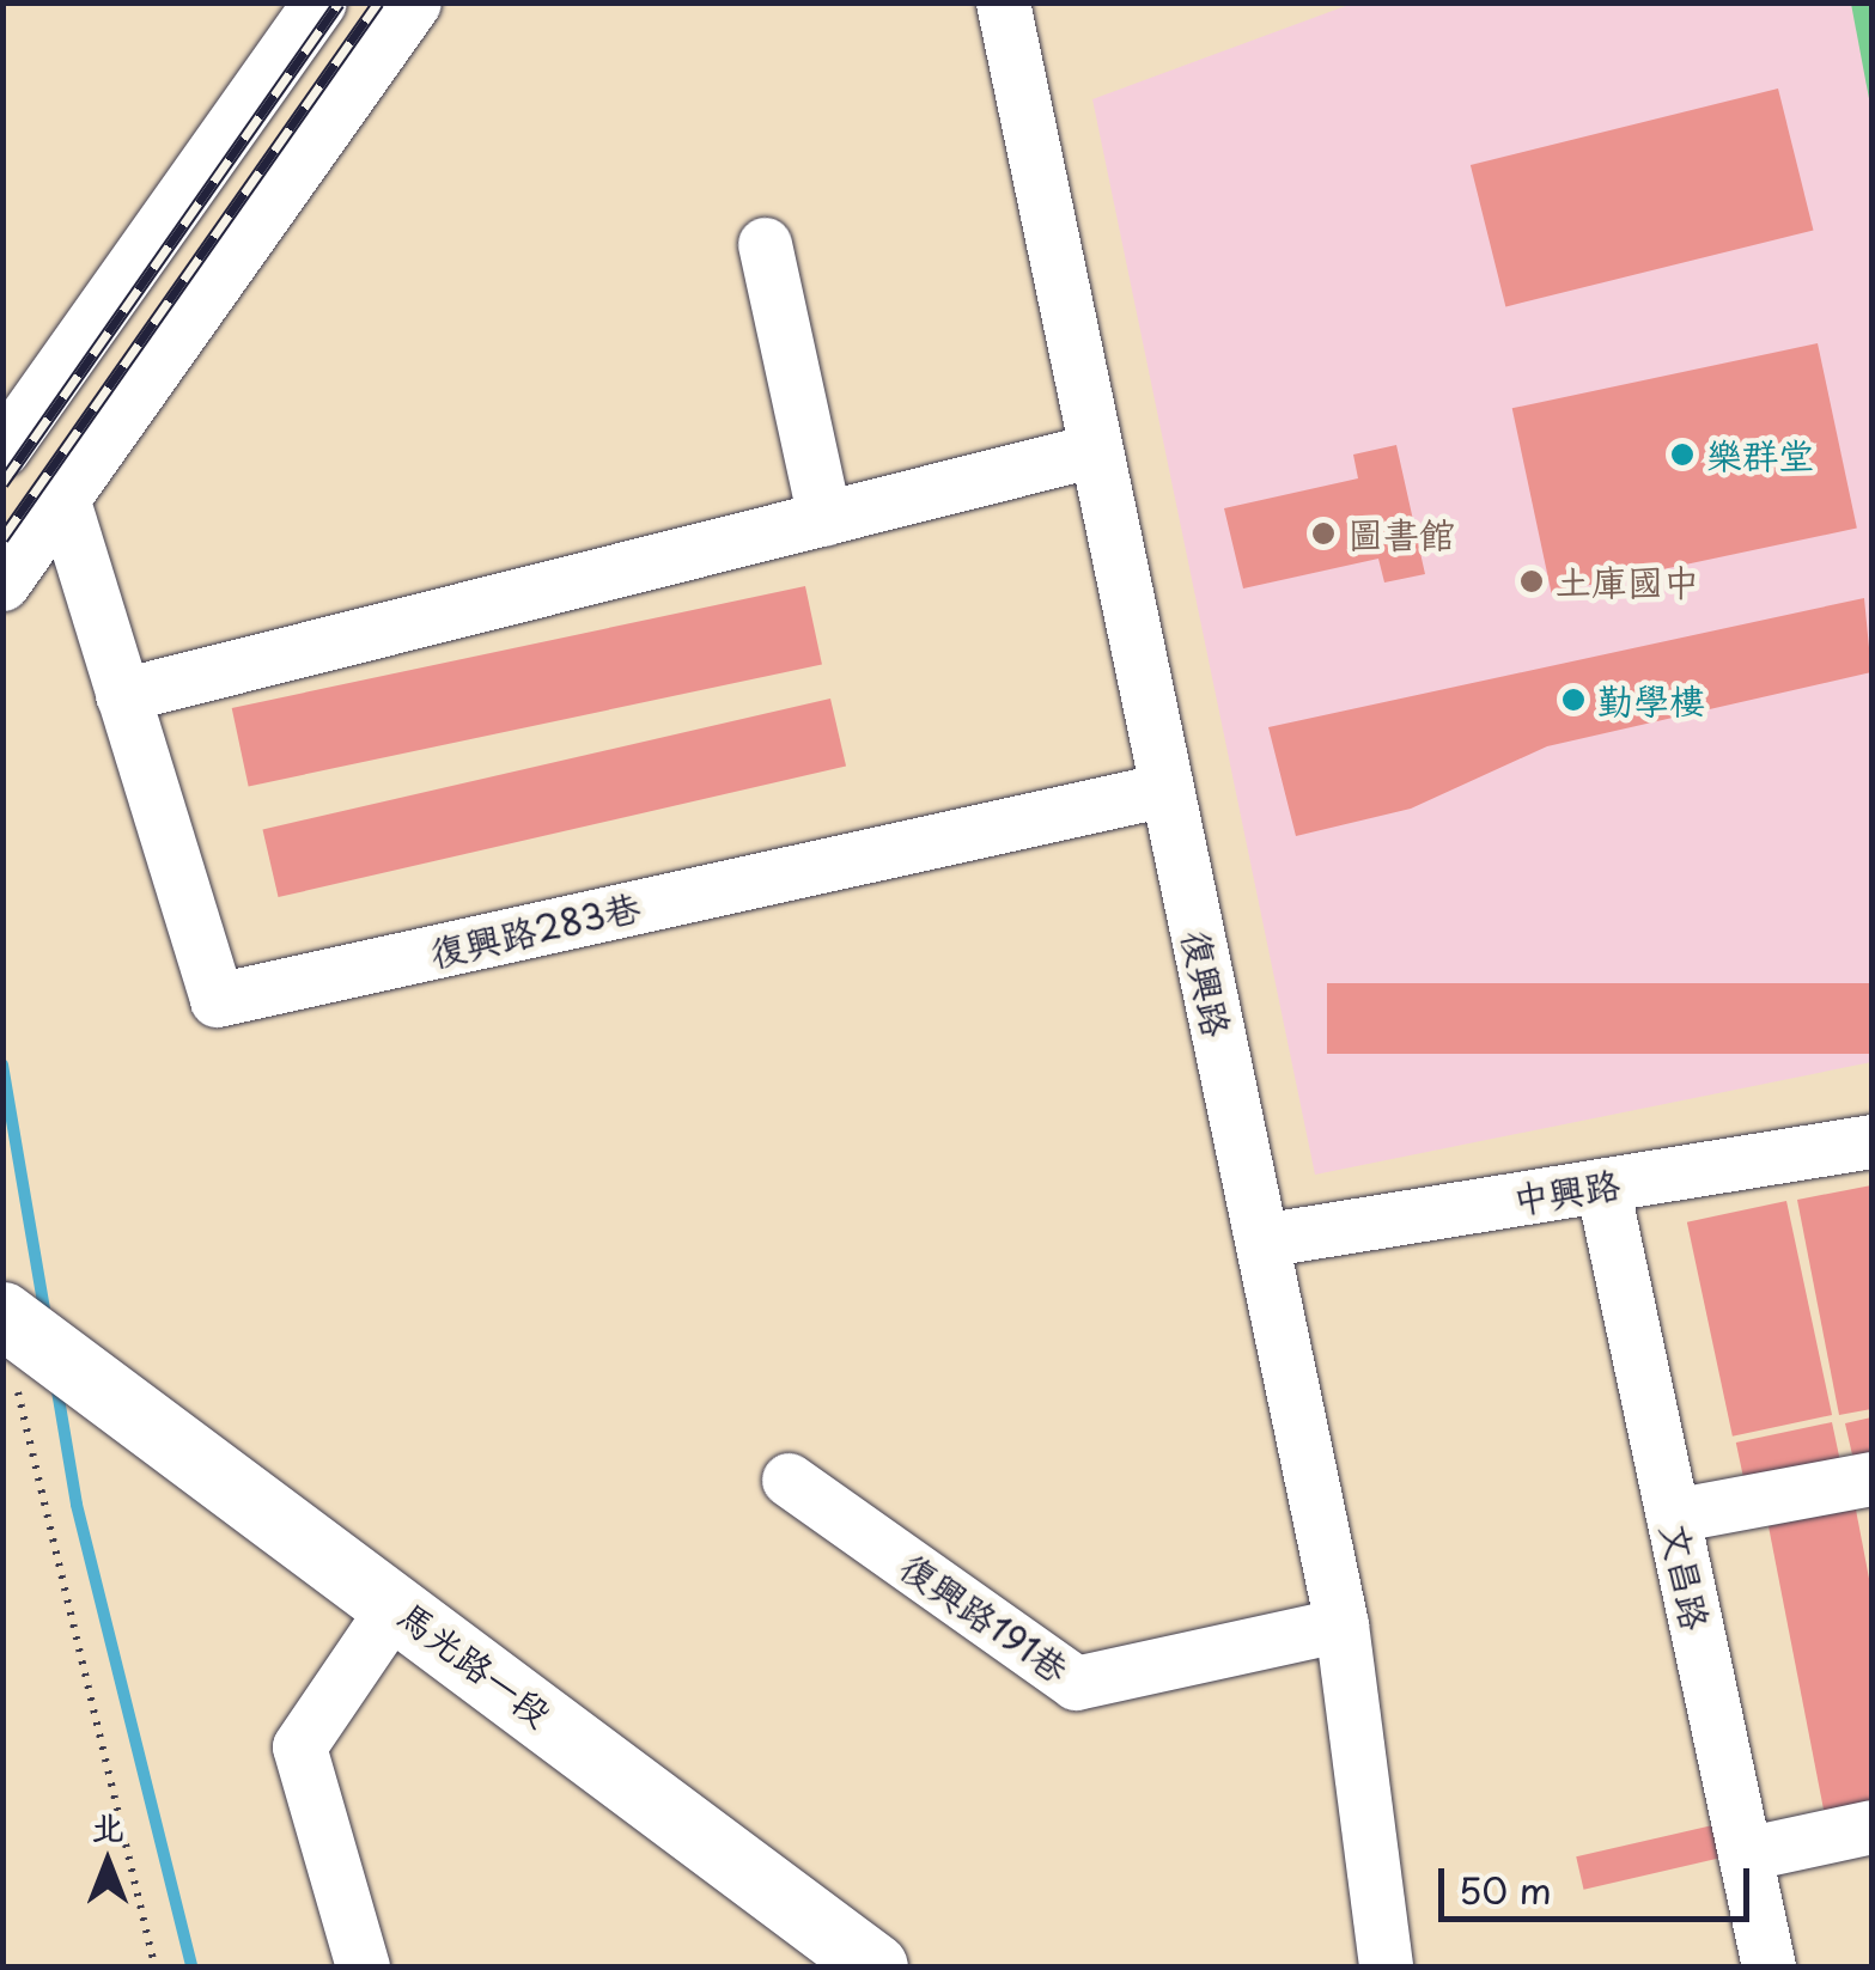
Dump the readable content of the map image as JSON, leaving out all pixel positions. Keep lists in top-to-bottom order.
{
  "streets": {
    "main road": ["馬光路一段"],
    "street": [
      "復興路283巷",
      "復興路",
      "中興路",
      "文昌路",
      "復興路191巷"
    ]
  },
  "crossings": [
    ["復興路283巷", "復興路"],
    ["復興路", "中興路"],
    ["復興路", "復興路191巷"],
    ["中興路", "文昌路"]
  ],
  "places": [
    "樂群堂",
    "圖書館",
    "土庫國中",
    "勤學樓"
  ],
  "scale_bar": "50 m",
  "north": "top"
}
